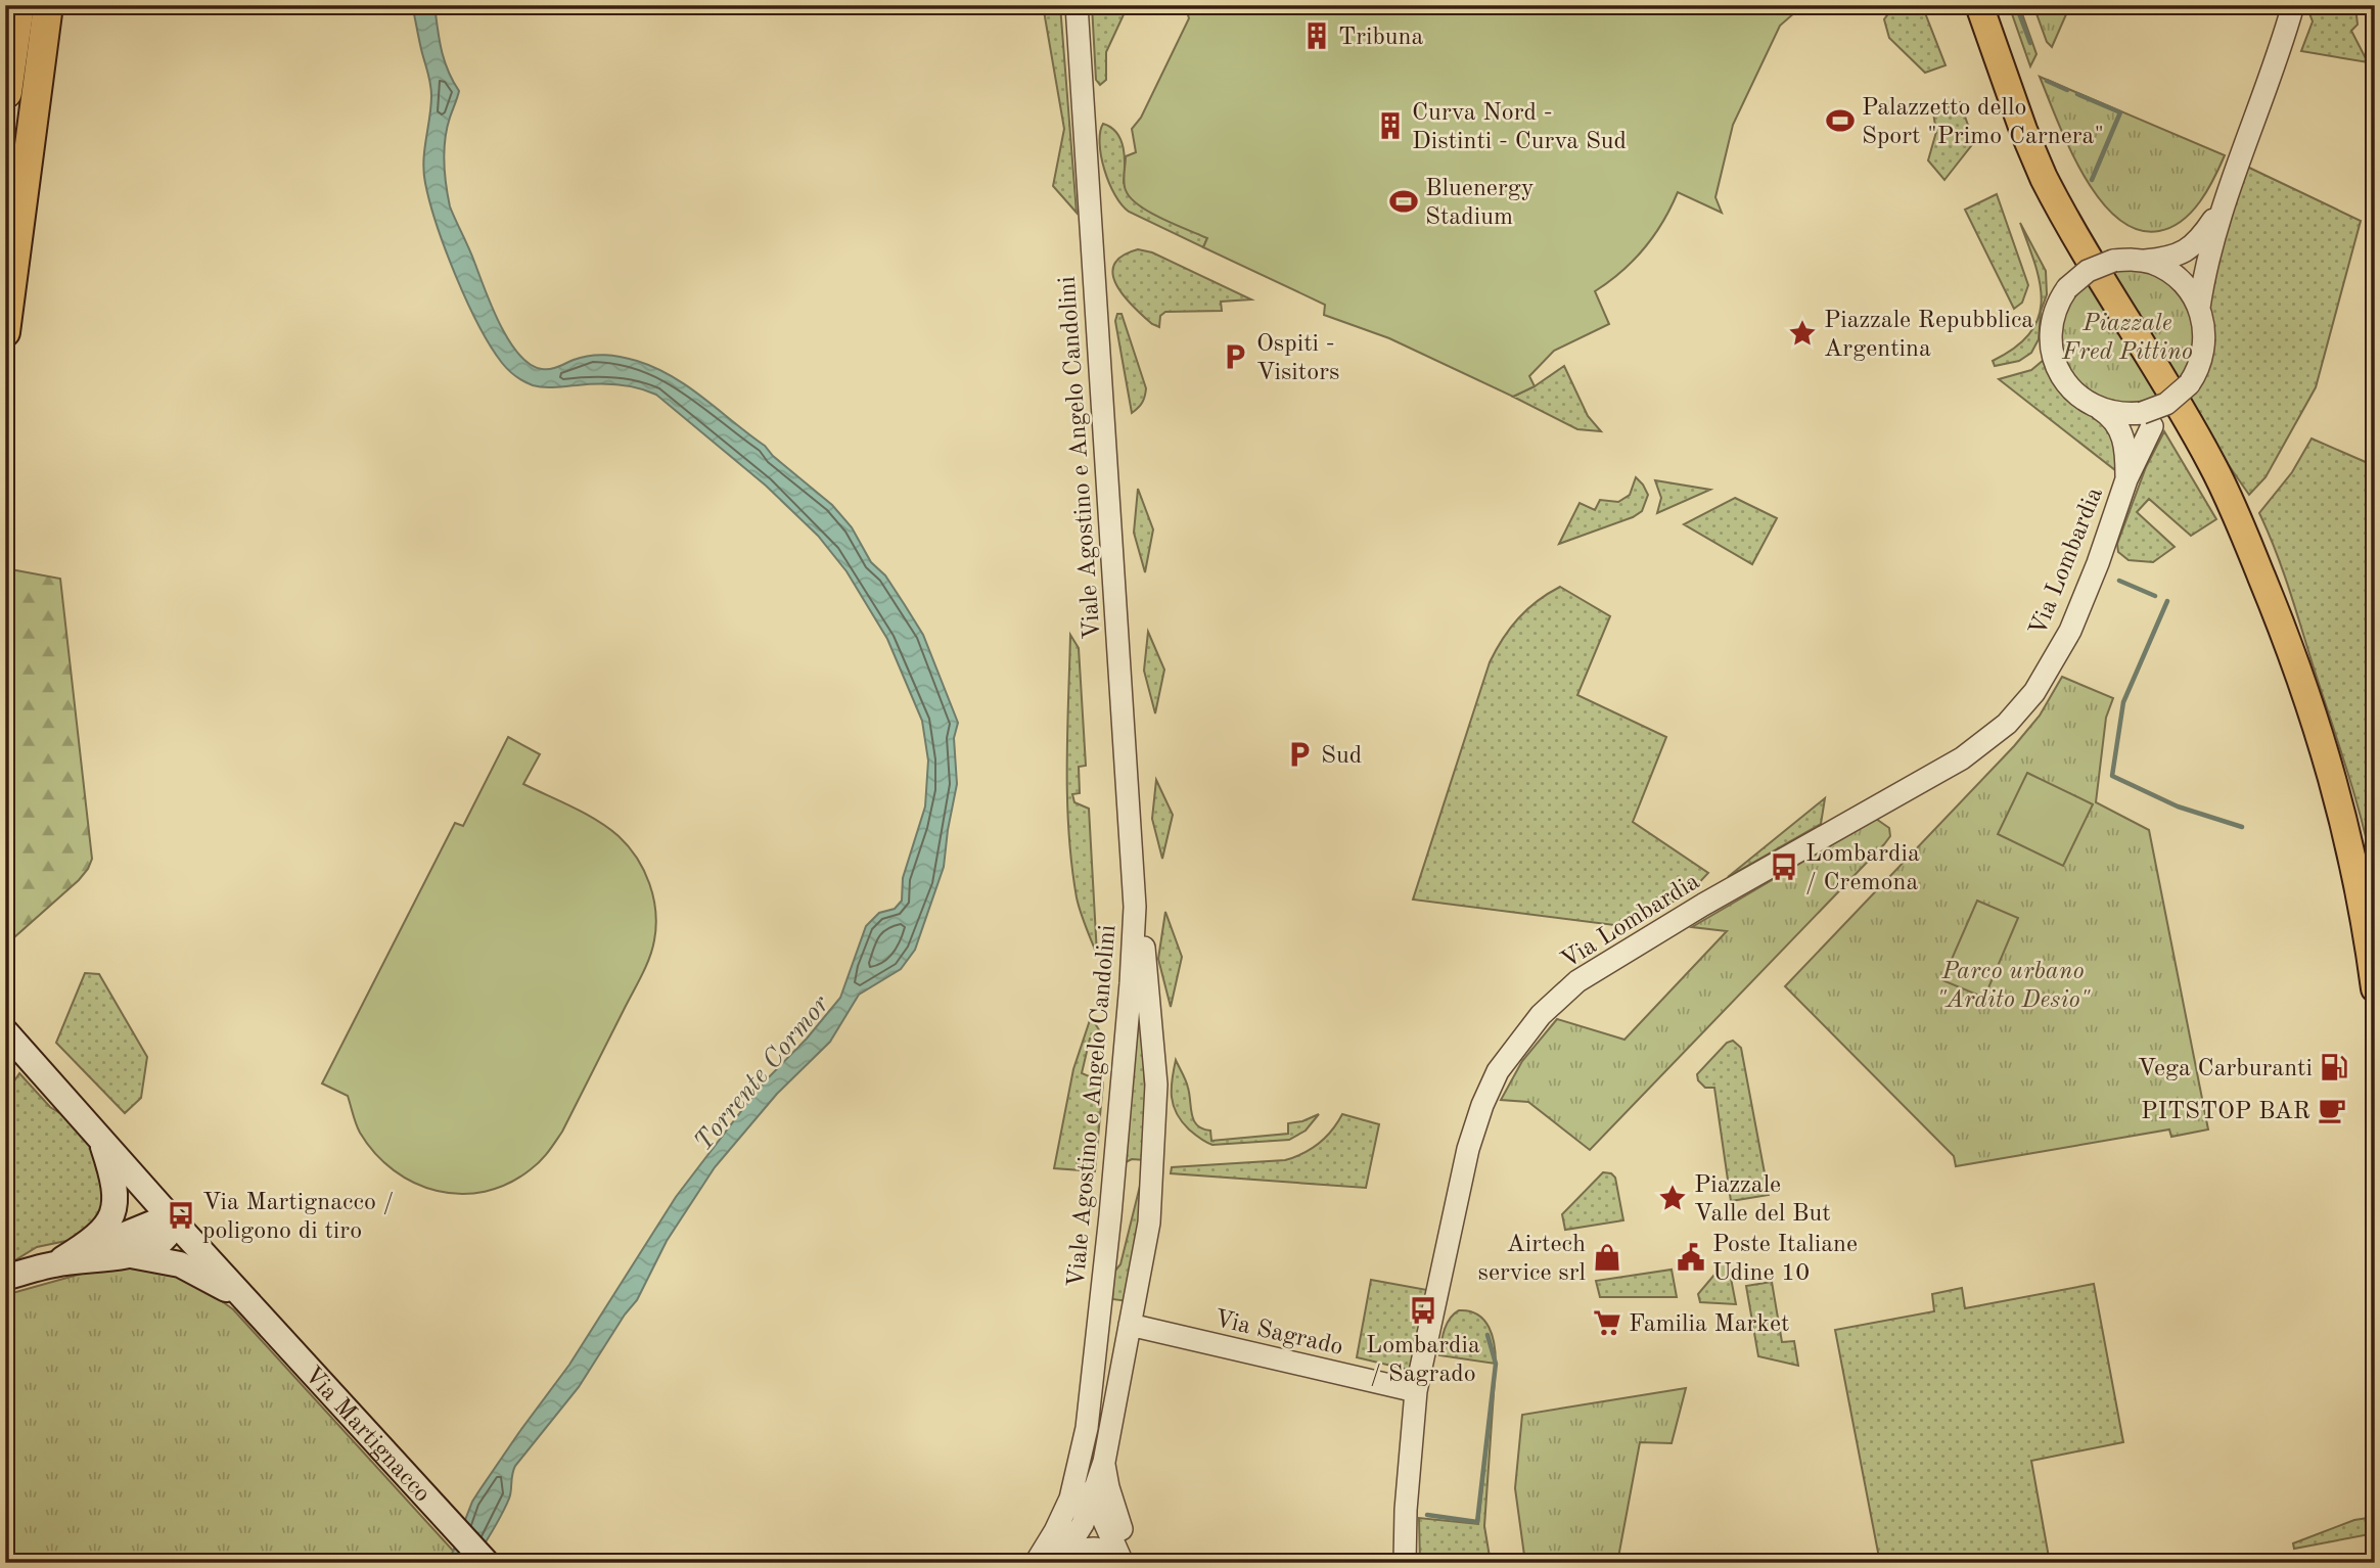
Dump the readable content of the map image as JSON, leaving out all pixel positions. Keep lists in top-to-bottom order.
{
  "streets": {
    "main road": ["Via Martignacco"],
    "street": ["Viale Agostino e Angelo Candolini", "Via Lombardia", "Via Sagrado"]
  },
  "crossings": [
    ["Viale Agostino e Angelo Candolini", "Via Sagrado"],
    ["Via Lombardia", "Via Sagrado"]
  ],
  "water": ["Torrente Cormor"],
  "parks": ["Piazzale Fred Pittino", "Parco urbano \"Ardito Desio\""],
  "places": {
    "building": ["Tribuna", "Curva Nord - Distinti - Curva Sud"],
    "sports": ["Palazzetto dello Sport \"Primo Carnera\"", "Bluenergy Stadium"],
    "place": ["Piazzale Repubblica Argentina", "Piazzale Valle del But"],
    "parking": ["Ospiti - Visitors", "Sud"],
    "bus stop": ["Lombardia / Cremona", "Via Martignacco / poligono di tiro", "Lombardia / Sagrado"],
    "fuel station": ["Vega Carburanti"],
    "cafe": ["PITSTOP BAR"],
    "shop": ["Airtech service srl"],
    "public building": ["Poste Italiane Udine 10"],
    "supermarket": ["Familia Market"]
  }
}
